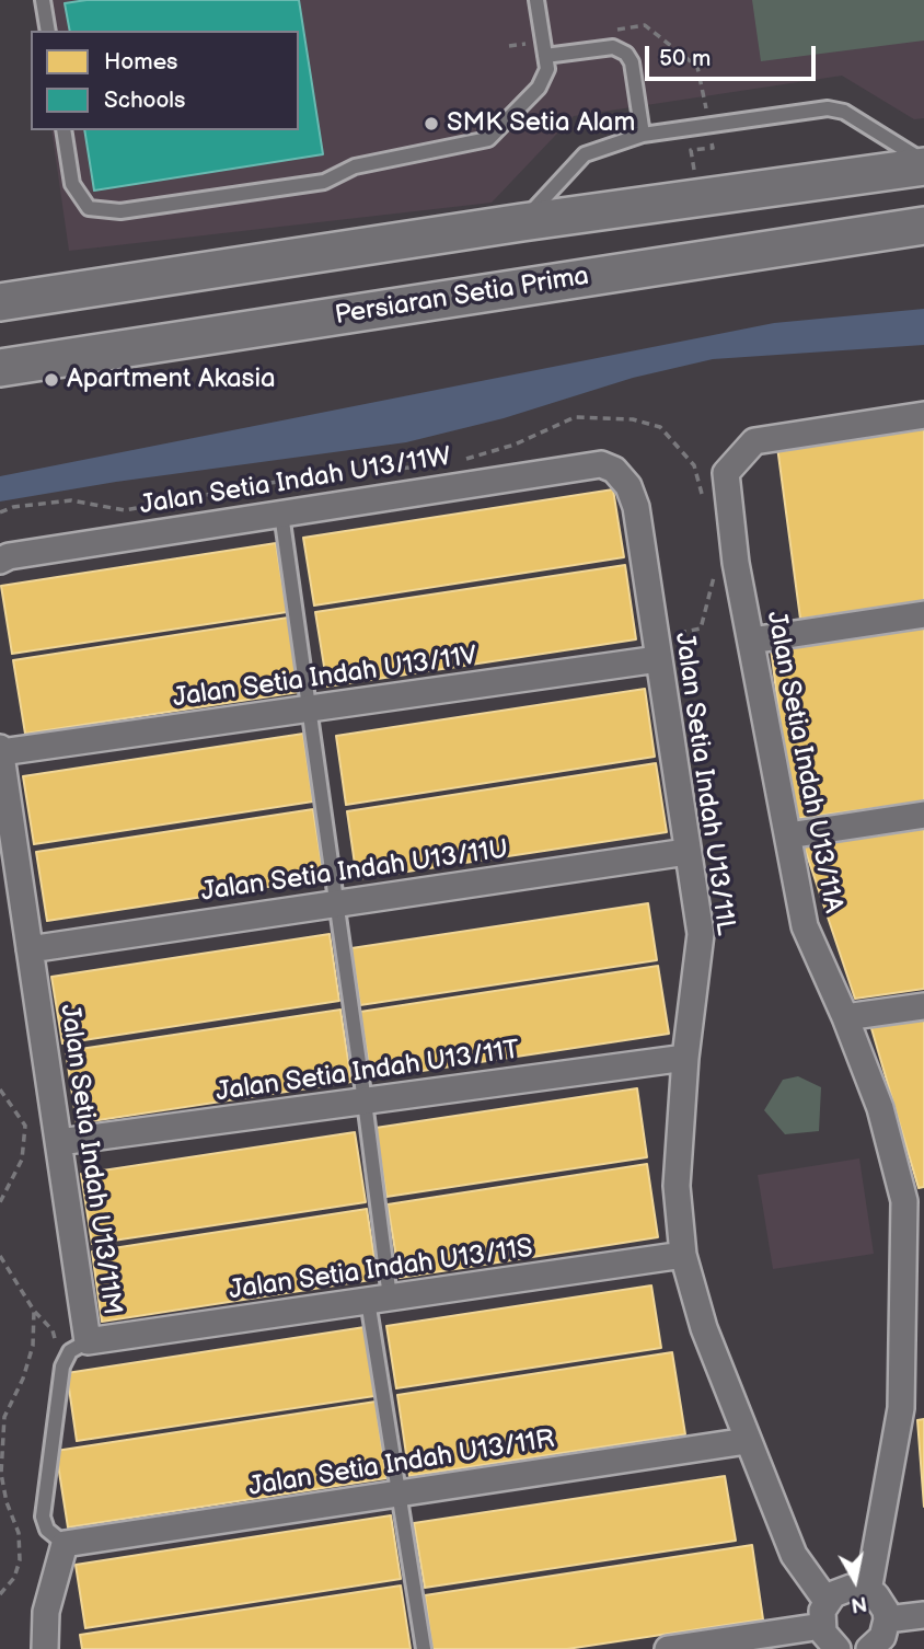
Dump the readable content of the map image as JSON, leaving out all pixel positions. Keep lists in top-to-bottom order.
{
  "streets": {
    "street": [
      "Persiaran Setia Prima",
      "Jalan Setia Indah U13/11W",
      "Jalan Setia Indah U13/11V",
      "Jalan Setia Indah U13/11A",
      "Jalan Setia Indah U13/11L",
      "Jalan Setia Indah U13/11U",
      "Jalan Setia Indah U13/11T",
      "Jalan Setia Indah U13/11M",
      "Jalan Setia Indah U13/11S",
      "Jalan Setia Indah U13/11R"
    ]
  },
  "crossings": [
    ["Jalan Setia Indah U13/11W", "Jalan Setia Indah U13/11L"],
    ["Jalan Setia Indah U13/11V", "Jalan Setia Indah U13/11L"],
    ["Jalan Setia Indah U13/11V", "Jalan Setia Indah U13/11M"],
    ["Jalan Setia Indah U13/11L", "Jalan Setia Indah U13/11U"],
    ["Jalan Setia Indah U13/11L", "Jalan Setia Indah U13/11T"],
    ["Jalan Setia Indah U13/11L", "Jalan Setia Indah U13/11S"],
    ["Jalan Setia Indah U13/11L", "Jalan Setia Indah U13/11R"],
    ["Jalan Setia Indah U13/11U", "Jalan Setia Indah U13/11M"],
    ["Jalan Setia Indah U13/11T", "Jalan Setia Indah U13/11M"],
    ["Jalan Setia Indah U13/11M", "Jalan Setia Indah U13/11S"],
    ["Jalan Setia Indah U13/11M", "Jalan Setia Indah U13/11R"]
  ],
  "places": ["SMK Setia Alam", "Apartment Akasia"],
  "legend": ["Homes", "Schools"],
  "scale_bar": "50 m",
  "north": "bottom"
}
